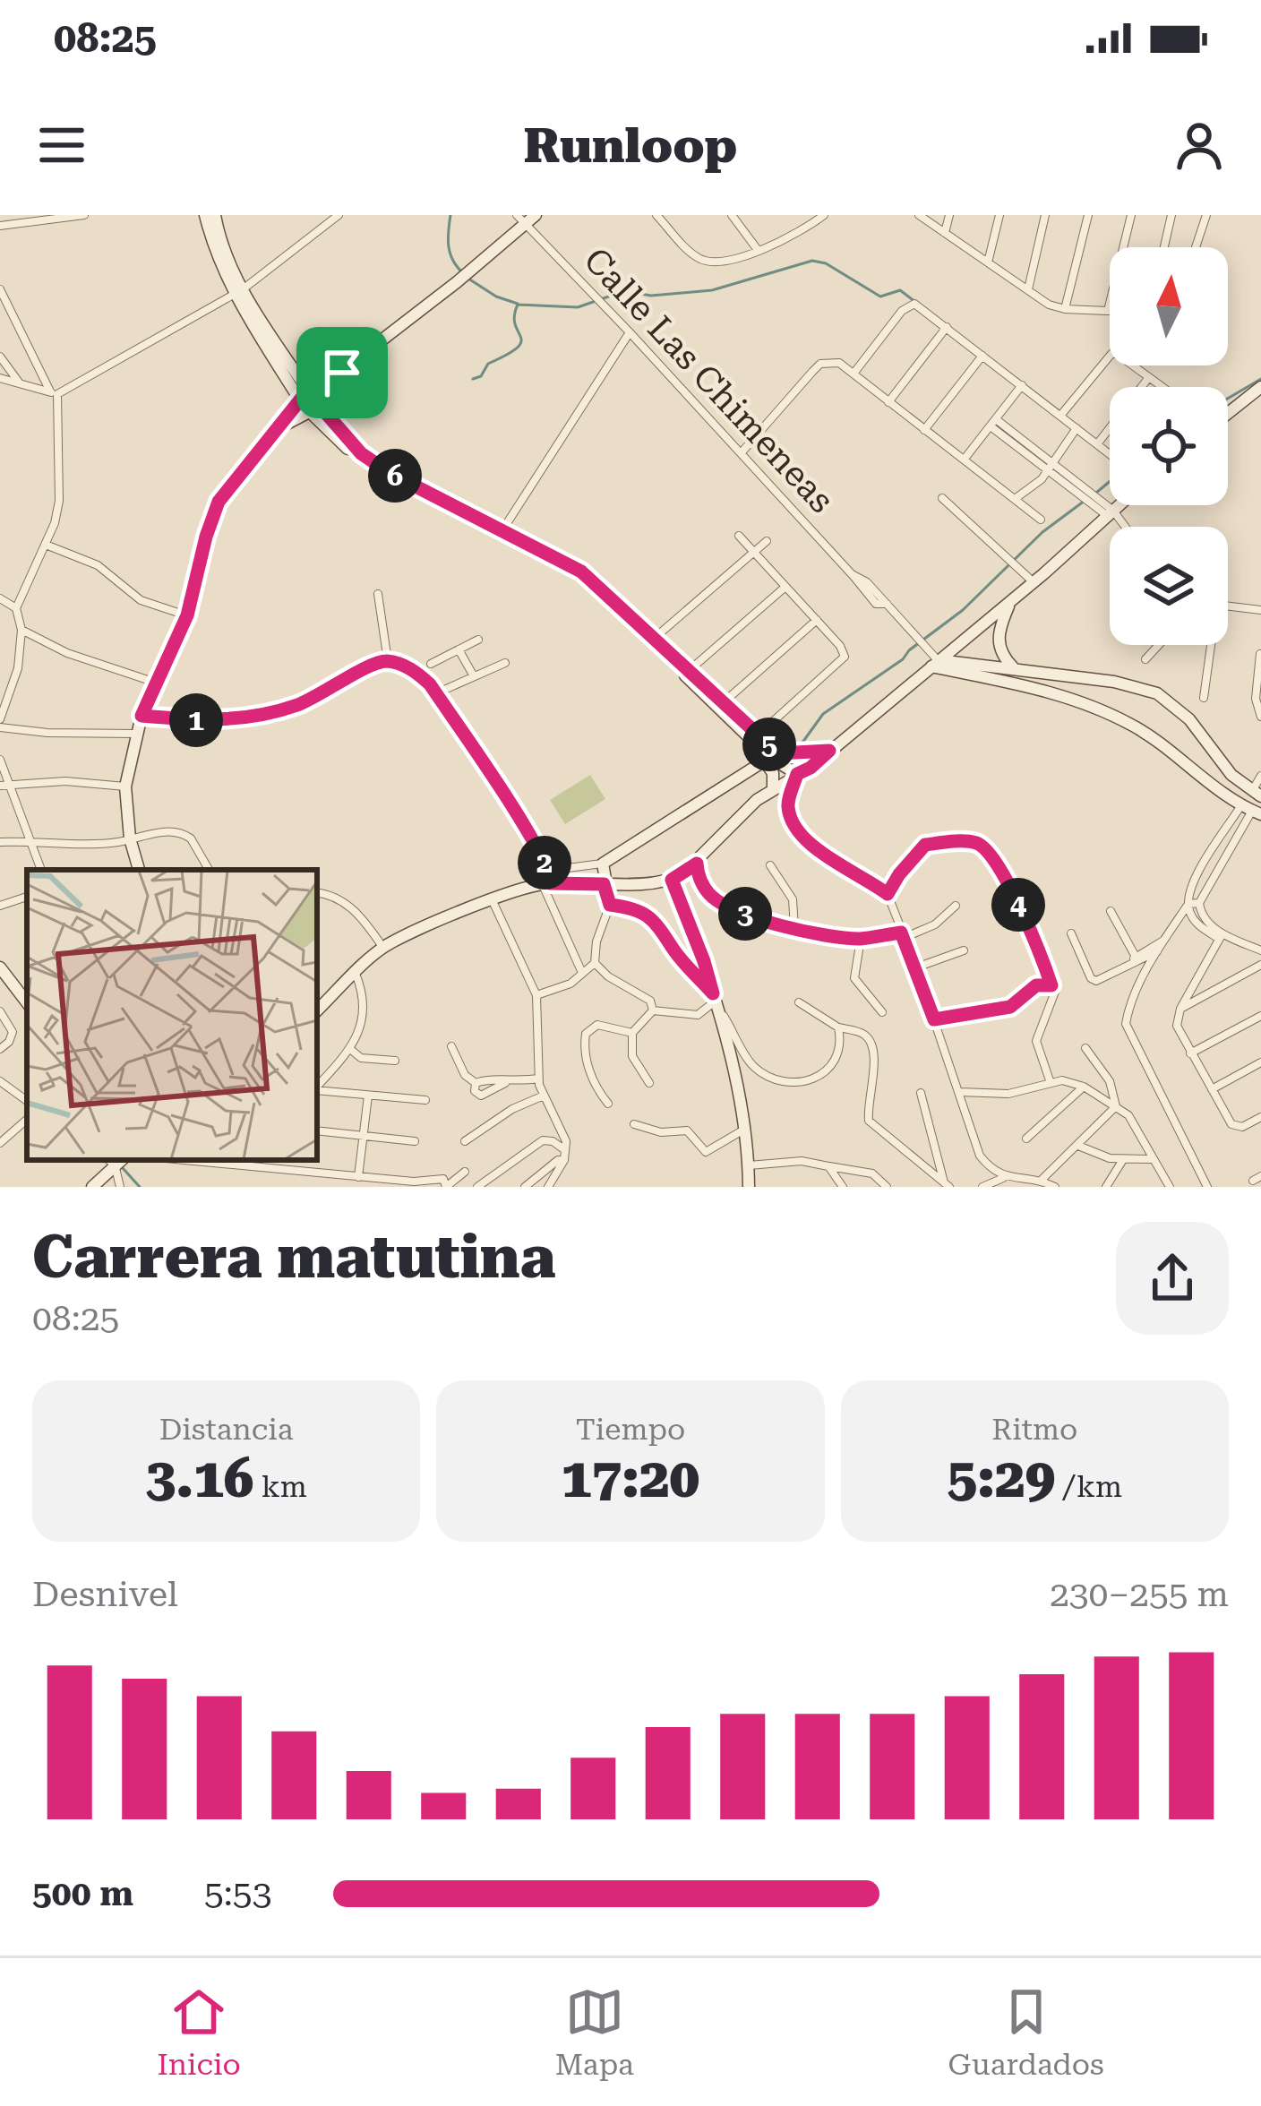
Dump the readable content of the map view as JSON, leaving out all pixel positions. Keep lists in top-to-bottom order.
{
  "streets": {
    "street": ["Calle Las Chimeneas"]
  },
  "north": "top",
  "page": {
    "status": "08:25",
    "header": "Runloop",
    "pins": [
      "6",
      "1",
      "5",
      "2",
      "4",
      "3"
    ],
    "heading": ["Carrera matutina", "08:25"],
    "stats": [
      ["Distancia", "3.16 km"],
      ["Tiempo", "17:20"],
      ["Ritmo", "5:29 /km"]
    ],
    "chart": ["Desnivel", "230–255 m"],
    "list": [
      {
        "name": "500 m",
        "note": "5:53"
      }
    ],
    "tabs": ["Inicio", "Mapa", "Guardados"]
  }
}
